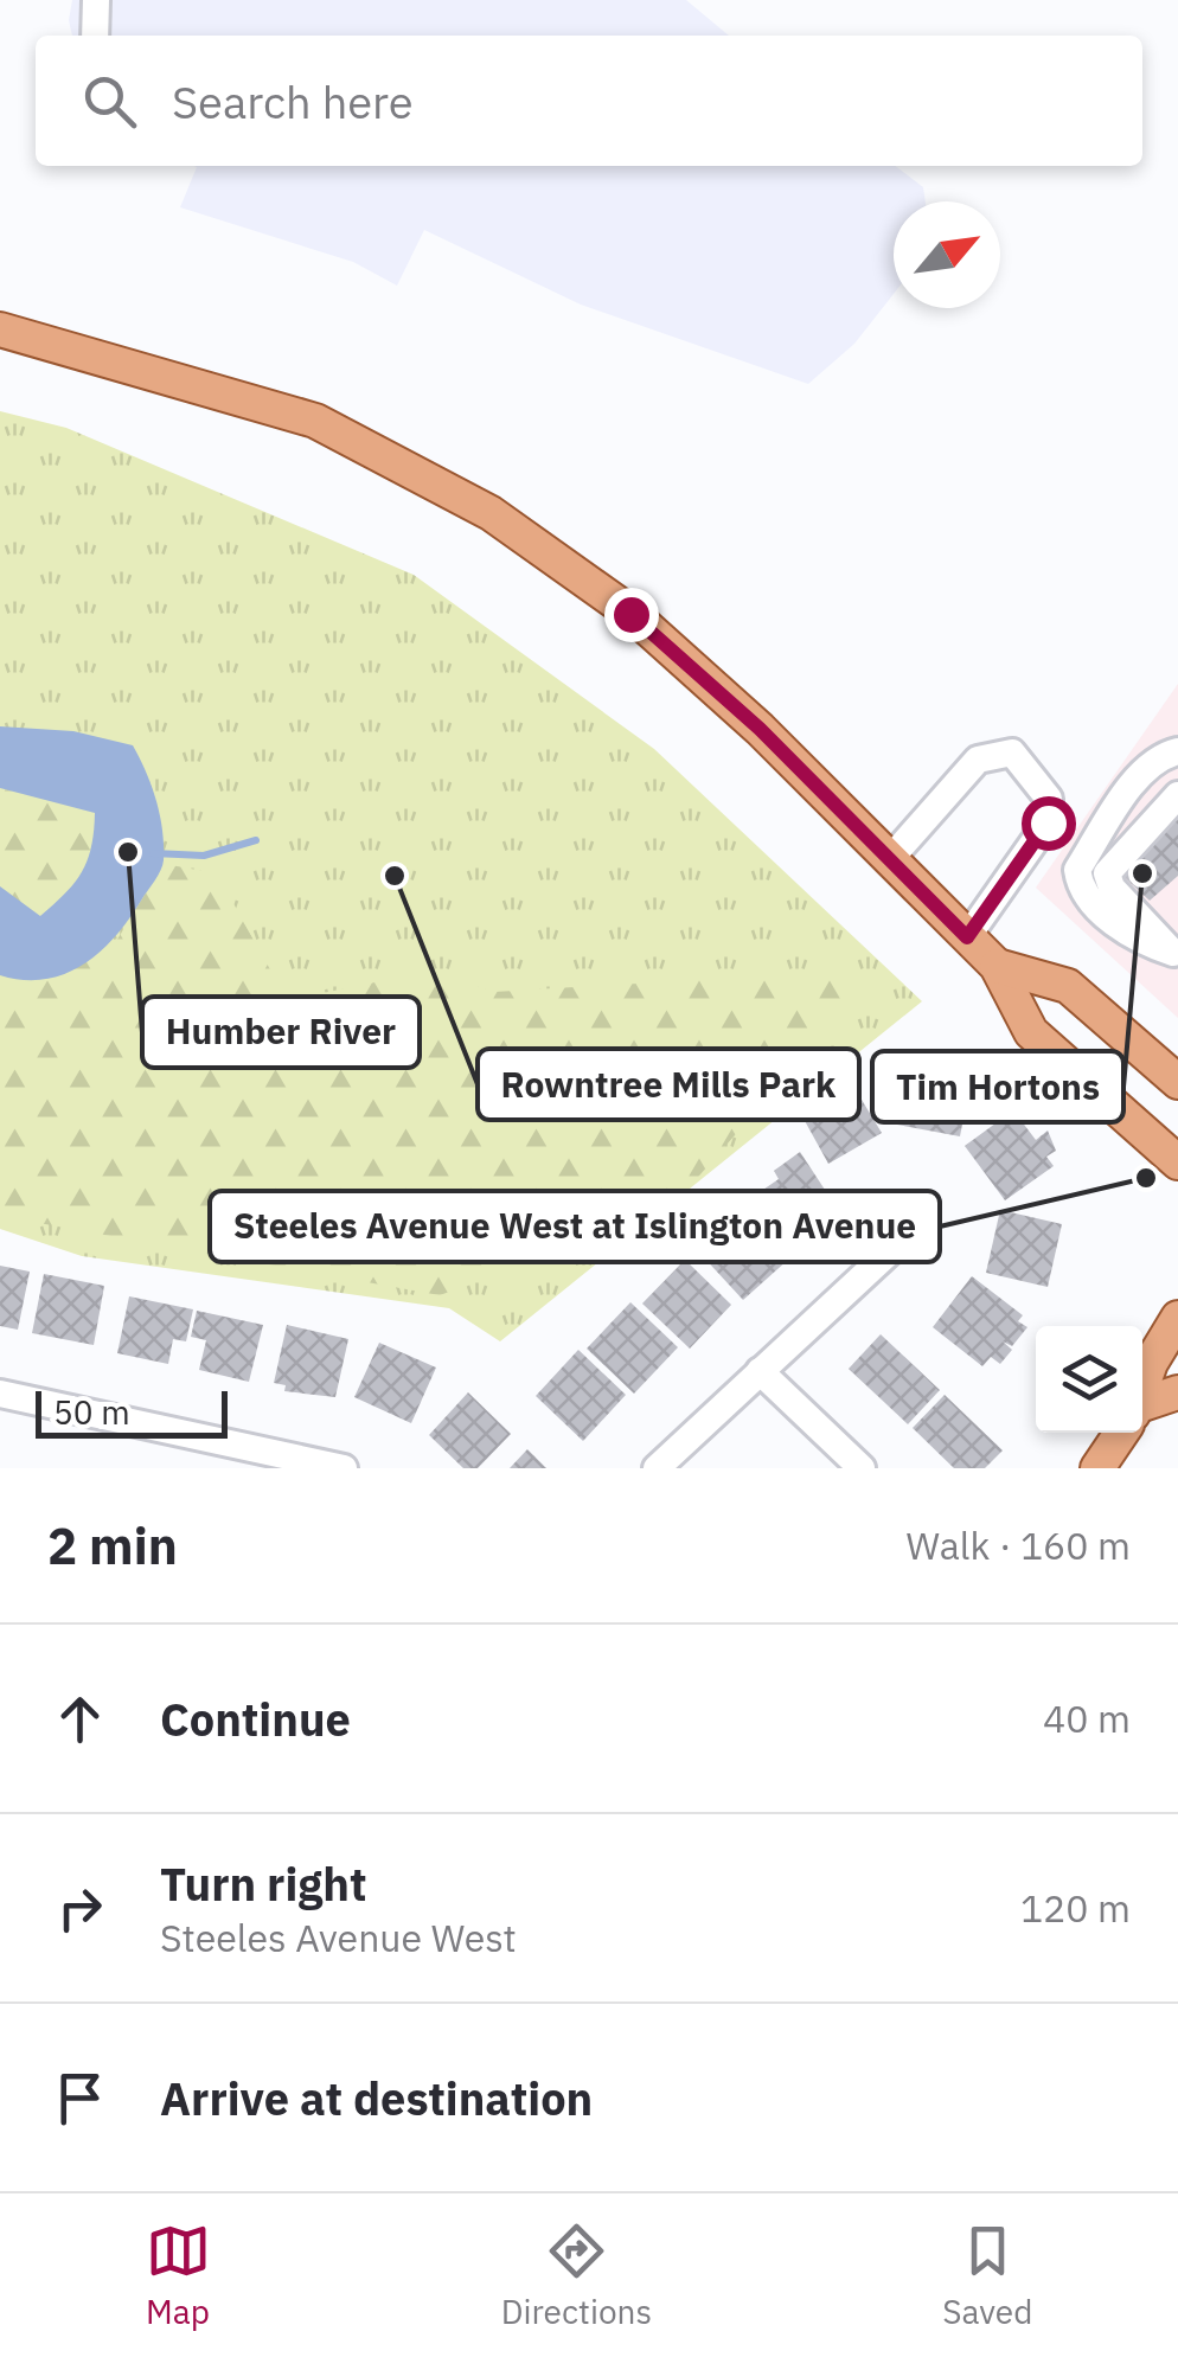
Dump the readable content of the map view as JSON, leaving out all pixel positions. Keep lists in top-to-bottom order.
{
  "places": [
    "Humber River",
    "Tim Hortons",
    "Rowntree Mills Park",
    "Steeles Avenue West at Islington Avenue"
  ],
  "scale_bar": "50 m",
  "north": "top right",
  "page": {
    "search": "Search here",
    "scale": "50 m",
    "heading": ["2 min", "Walk · 160 m"],
    "list": [
      ["Continue", "40 m"],
      ["Turn right", "Steeles Avenue West", "120 m"],
      "Arrive at destination"
    ],
    "nav": ["Map", "Directions", "Saved"]
  }
}
